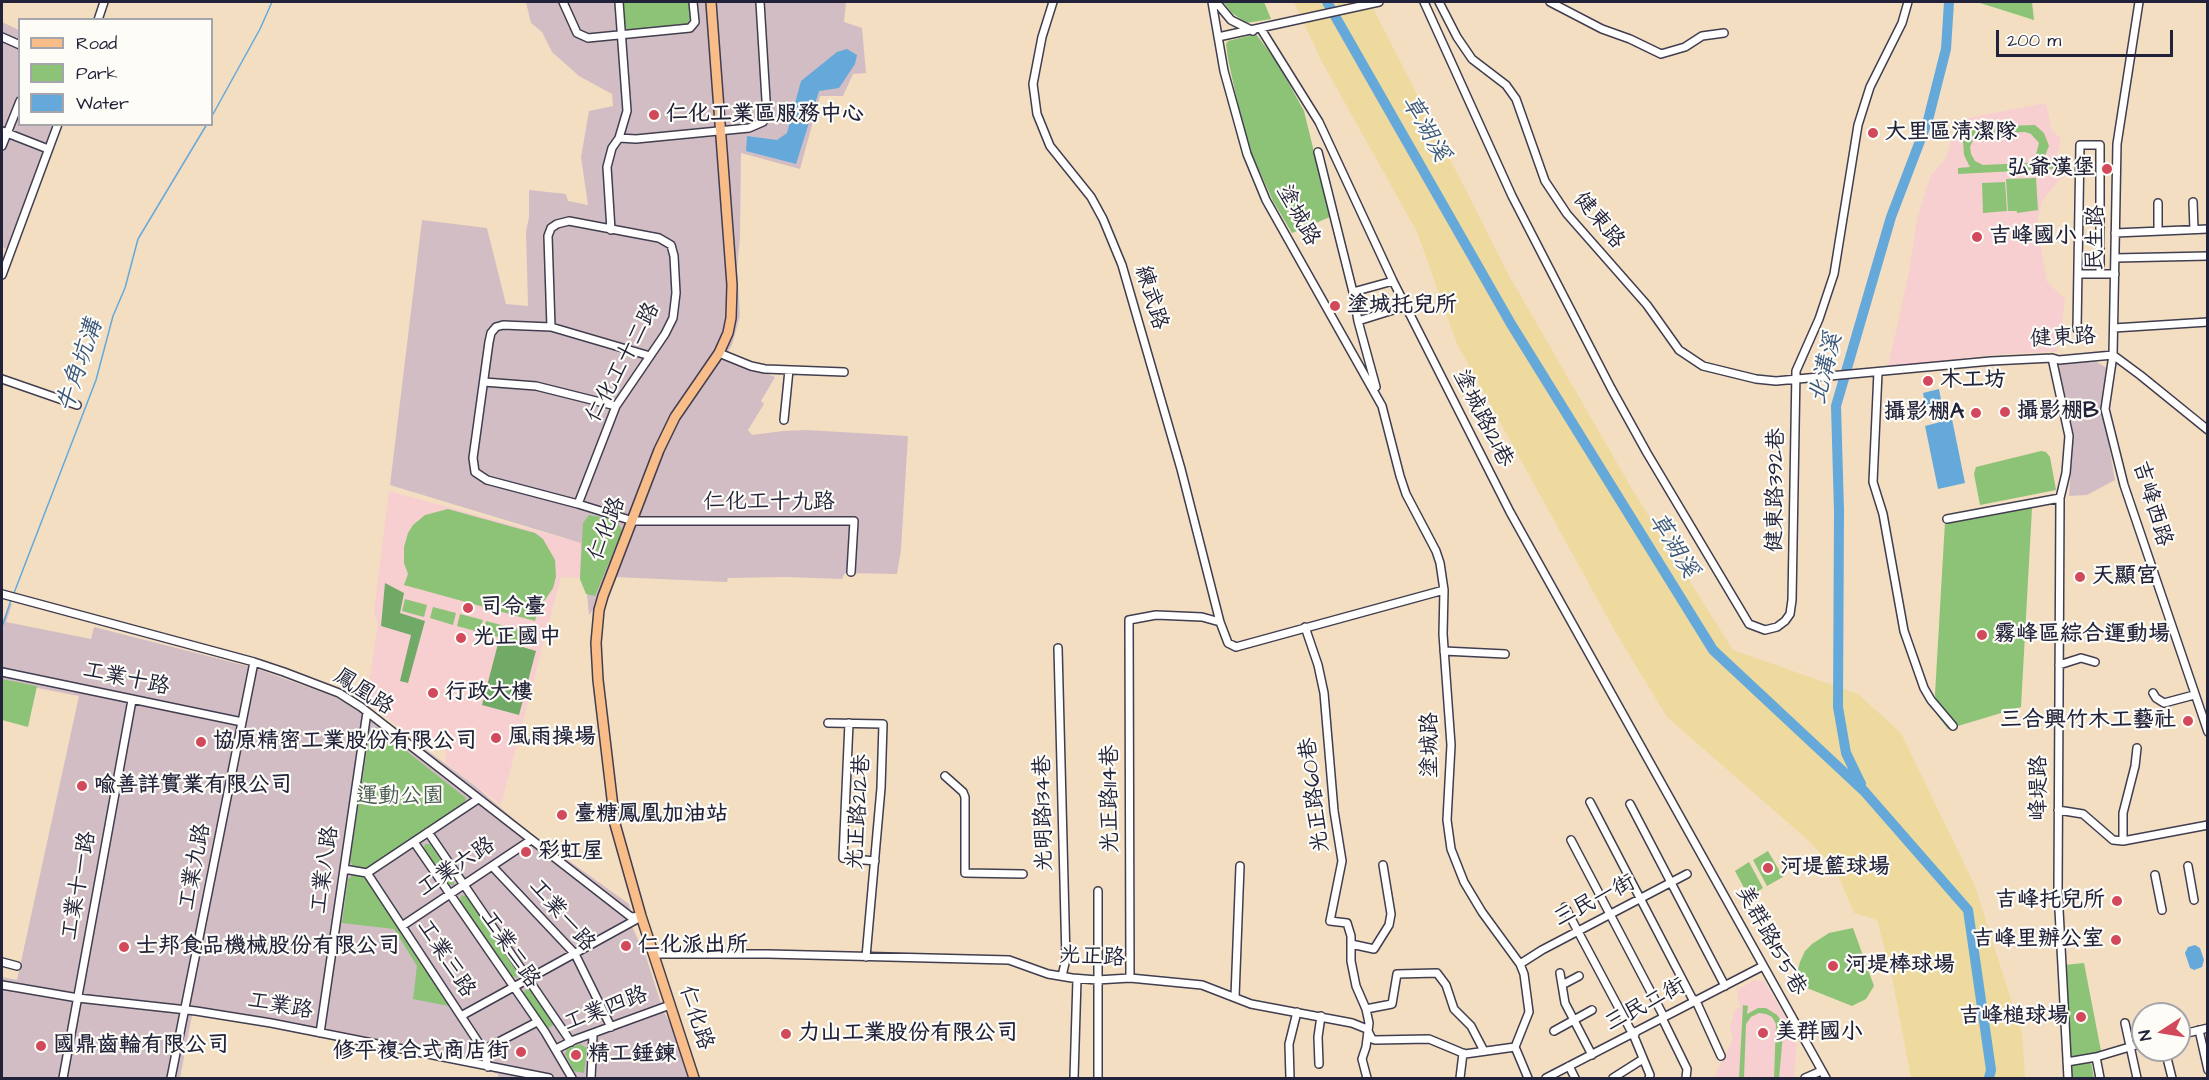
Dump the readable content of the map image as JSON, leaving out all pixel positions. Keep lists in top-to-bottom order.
{
  "streets": {
    "main road": ["仁化路"],
    "street": [
      "塗城路",
      "健東路",
      "民生路",
      "練武路",
      "仁化工十二路",
      "塗城路121巷",
      "健東路392巷",
      "仁化工十九路",
      "吉峰西路",
      "工業十路",
      "鳳凰路",
      "峰堤路",
      "光正路60巷",
      "光正路114巷",
      "光正路212巷",
      "光明路134巷",
      "工業九路",
      "工業六路",
      "工業八路",
      "工業十一路",
      "三民一街",
      "工業一路",
      "美群路155巷",
      "工業二路",
      "光正路",
      "工業三路",
      "三民二街",
      "工業路",
      "工業四路"
    ]
  },
  "crossings": [
    ["塗城路", "練武路"],
    ["塗城路", "三民一街"],
    ["塗城路", "光正路"],
    ["健東路", "民生路"],
    ["健東路", "健東路392巷"],
    ["健東路", "吉峰西路"],
    ["健東路", "峰堤路"],
    ["民生路", "吉峰西路"],
    ["練武路", "光正路60巷"],
    ["練武路", "光正路114巷"],
    ["塗城路121巷", "美群路155巷"],
    ["仁化工十九路", "仁化路"],
    ["仁化路", "鳳凰路"],
    ["仁化路", "光正路"],
    ["仁化路", "工業四路"],
    ["工業十路", "工業九路"],
    ["工業十路", "工業十一路"],
    ["鳳凰路", "工業九路"],
    ["鳳凰路", "工業六路"],
    ["鳳凰路", "工業八路"],
    ["光正路60巷", "光正路"],
    ["光正路114巷", "光正路"],
    ["光正路212巷", "光正路"],
    ["光明路134巷", "光正路"],
    ["工業九路", "工業路"],
    ["工業六路", "工業一路"],
    ["工業六路", "工業二路"],
    ["工業六路", "工業三路"],
    ["工業八路", "工業路"],
    ["工業十一路", "工業路"],
    ["工業一路", "工業四路"],
    ["美群路155巷", "三民二街"],
    ["工業二路", "工業四路"],
    ["工業三路", "工業路"]
  ],
  "water": ["草湖溪", "牛角坑溝", "北溝溪"],
  "parks": ["運動公園"],
  "places": [
    "仁化工業區服務中心",
    "大里區清潔隊",
    "弘爺漢堡",
    "吉峰國小",
    "塗城托兒所",
    "木工坊",
    "攝影棚B",
    "攝影棚A",
    "天顯宮",
    "司令臺",
    "霧峰區綜合運動場",
    "光正國中",
    "行政大樓",
    "三合興竹木工藝社",
    "風雨操場",
    "協原精密工業股份有限公司",
    "喻善詳實業有限公司",
    "臺糖鳳凰加油站",
    "彩虹屋",
    "河堤籃球場",
    "吉峰托兒所",
    "吉峰里辦公室",
    "仁化派出所",
    "士邦食品機械股份有限公司",
    "河堤棒球場",
    "吉峰槌球場",
    "美群國小",
    "力山工業股份有限公司",
    "國鼎齒輪有限公司",
    "修平複合式商店街",
    "精工錘鍊"
  ],
  "legend": ["Road", "Park", "Water"],
  "scale_bar": "200 m",
  "north": "left"
}
